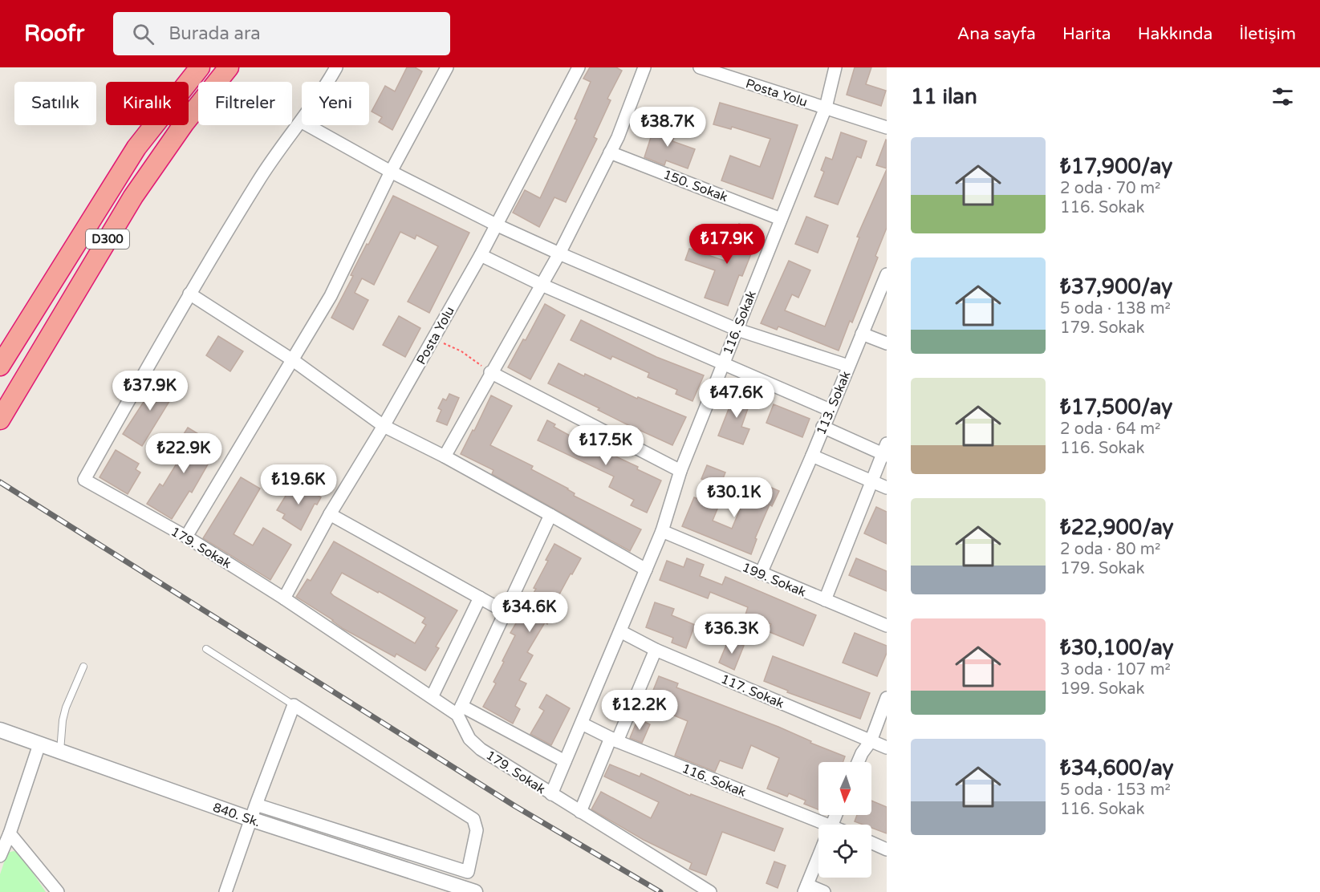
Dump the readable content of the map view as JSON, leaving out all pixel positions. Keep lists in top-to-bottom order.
{
  "streets": {
    "highway": ["D300"],
    "street": [
      "Posta Yolu",
      "150. Sokak",
      "116. Sokak",
      "113. Sokak",
      "179. Sokak",
      "199. Sokak",
      "117. Sokak",
      "840. Sk."
    ]
  },
  "crossings": [
    ["Posta Yolu", "116. Sokak"],
    ["Posta Yolu", "179. Sokak"],
    ["150. Sokak", "116. Sokak"],
    ["116. Sokak", "179. Sokak"],
    ["116. Sokak", "199. Sokak"],
    ["116. Sokak", "117. Sokak"],
    ["113. Sokak", "199. Sokak"]
  ],
  "north": "bottom",
  "page": {
    "header": "Roofr",
    "search": "Burada ara",
    "nav": [
      "Ana sayfa",
      "Harita",
      "Hakkında",
      "İletişim"
    ],
    "heading": "11 ilan",
    "chip": [
      "Satılık",
      "Kiralık",
      "Filtreler",
      "Yeni"
    ],
    "price": [
      "₺38.7K",
      "₺17.9K",
      "₺37.9K",
      "₺47.6K",
      "₺17.5K",
      "₺22.9K",
      "₺19.6K",
      "₺30.1K",
      "₺34.6K",
      "₺36.3K",
      "₺12.2K"
    ],
    "list": [
      {
        "name": "₺17,900/ay",
        "note": "2 oda · 70 m² · 116. Sokak"
      },
      {
        "name": "₺37,900/ay",
        "note": "5 oda · 138 m² · 179. Sokak"
      },
      {
        "name": "₺17,500/ay",
        "note": "2 oda · 64 m² · 116. Sokak"
      },
      {
        "name": "₺22,900/ay",
        "note": "2 oda · 80 m² · 179. Sokak"
      },
      {
        "name": "₺30,100/ay",
        "note": "3 oda · 107 m² · 199. Sokak"
      },
      {
        "name": "₺34,600/ay",
        "note": "5 oda · 153 m² · 116. Sokak"
      }
    ]
  }
}
